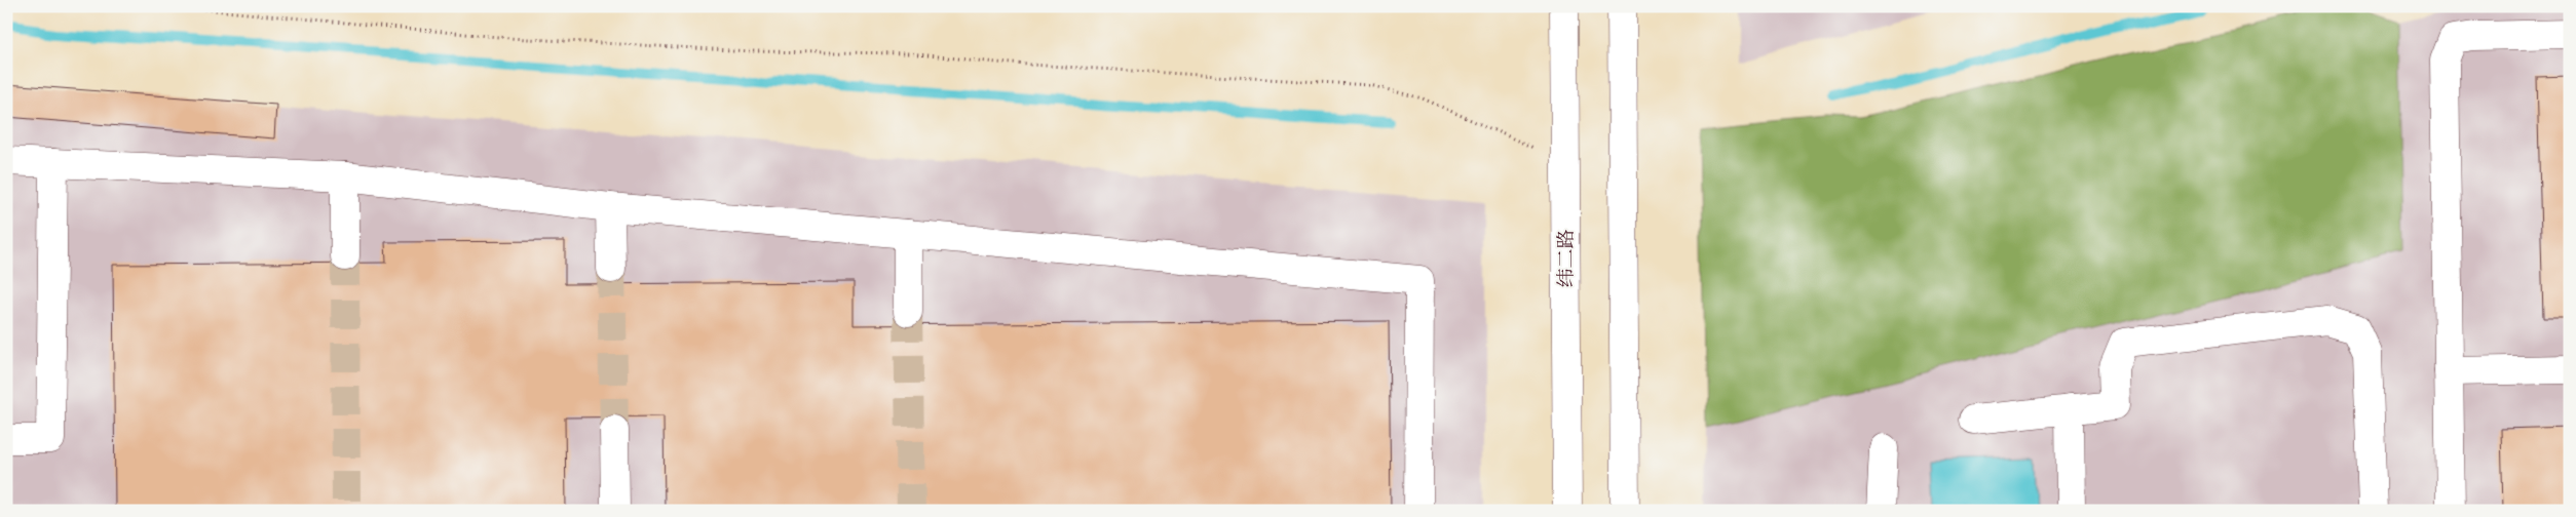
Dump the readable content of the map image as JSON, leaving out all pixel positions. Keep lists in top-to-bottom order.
{
  "streets": {
    "street": ["纬二路"]
  }
}
